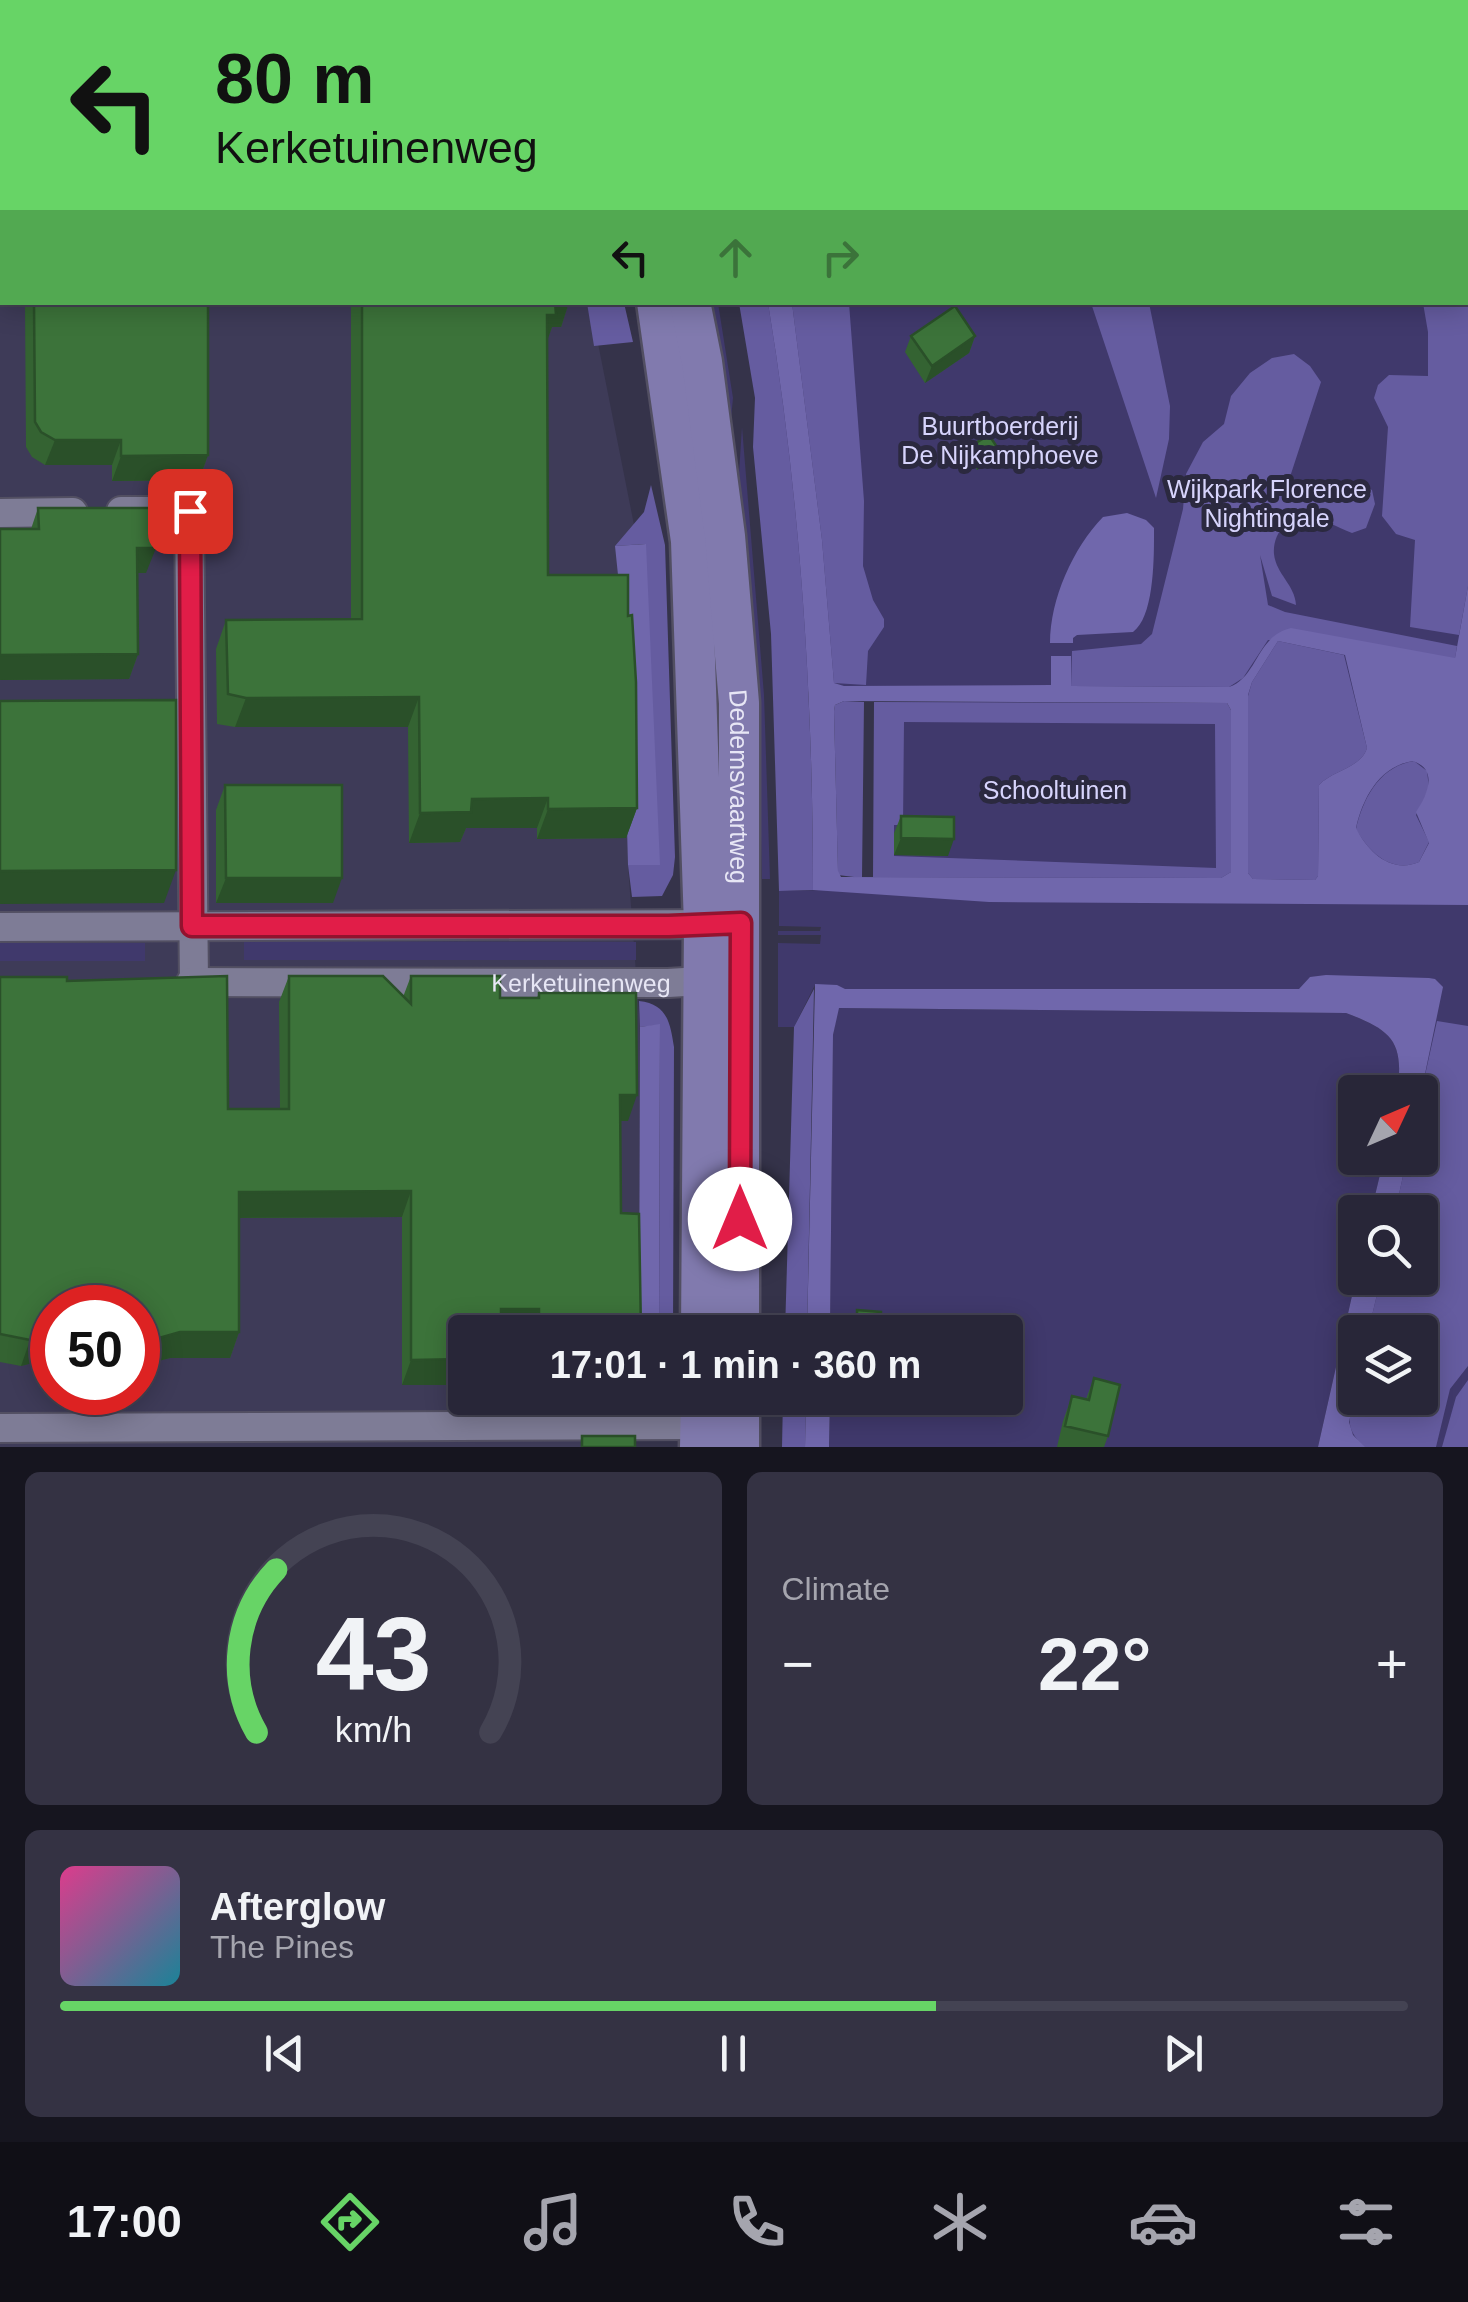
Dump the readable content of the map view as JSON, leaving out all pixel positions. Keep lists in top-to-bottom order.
{
  "streets": {
    "main road": ["Dedemsvaartweg"],
    "street": ["Kerketuinenweg"]
  },
  "crossings": [
    ["Dedemsvaartweg", "Kerketuinenweg"]
  ],
  "parks": ["Buurtboerderij De Nijkamphoeve", "Wijkpark Florence Nightingale", "Schooltuinen"],
  "north": "top right",
  "page": {
    "turn": ["80 m", "Kerketuinenweg"],
    "limit": "50",
    "trip": "17:01 · 1 min · 360 m",
    "tile": "Climate",
    "heat": ["−", "22°", "+"],
    "song": ["Afterglow", "The Pines"],
    "tabs": "17:00",
    "gauge": ["43", "km/h"]
  }
}
